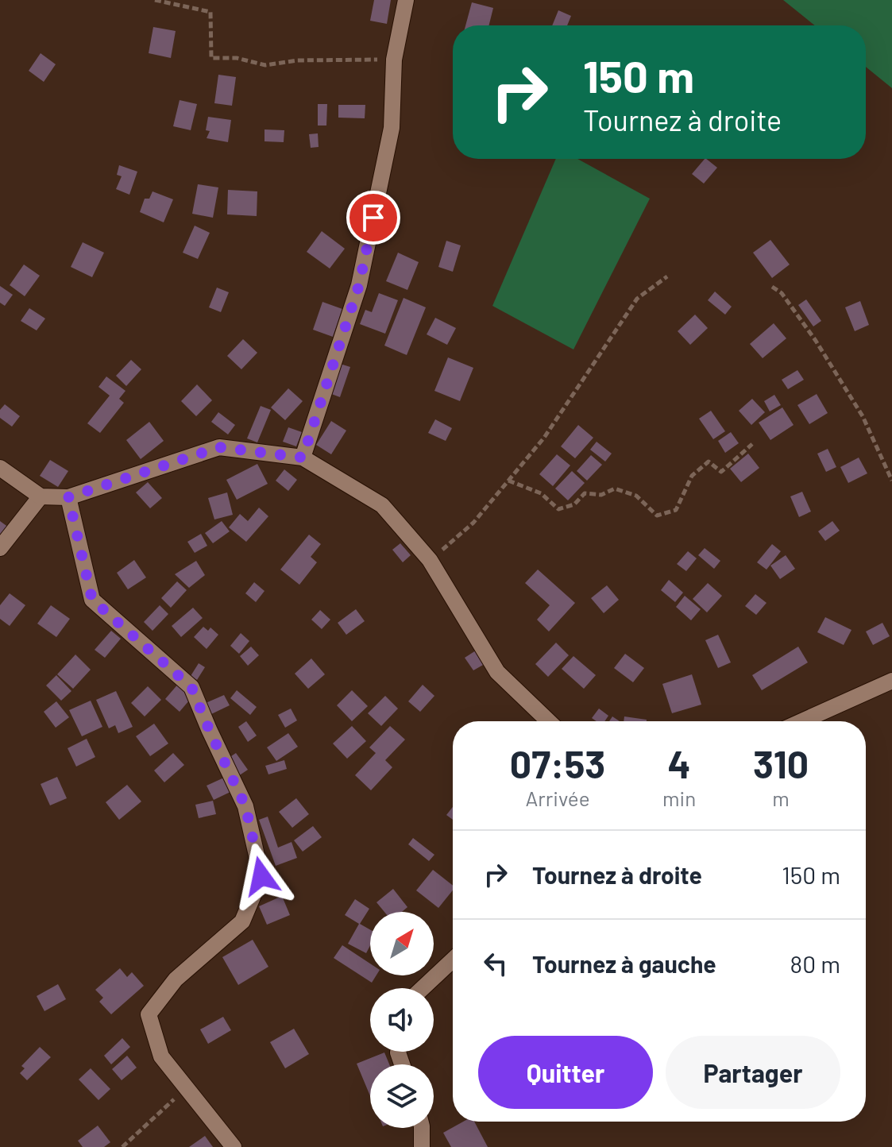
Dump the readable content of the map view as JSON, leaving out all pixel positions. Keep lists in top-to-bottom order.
{
  "north": "top right",
  "page": {
    "turn": ["150 m", "Tournez à droite"],
    "eta": [
      "07:53",
      "Arrivée",
      "4",
      "min",
      "310",
      "m"
    ],
    "list": [
      {
        "name": "Tournez à droite",
        "value": "150 m"
      },
      {
        "name": "Tournez à gauche",
        "value": "80 m"
      }
    ],
    "buttons": ["Quitter", "Partager"]
  }
}
